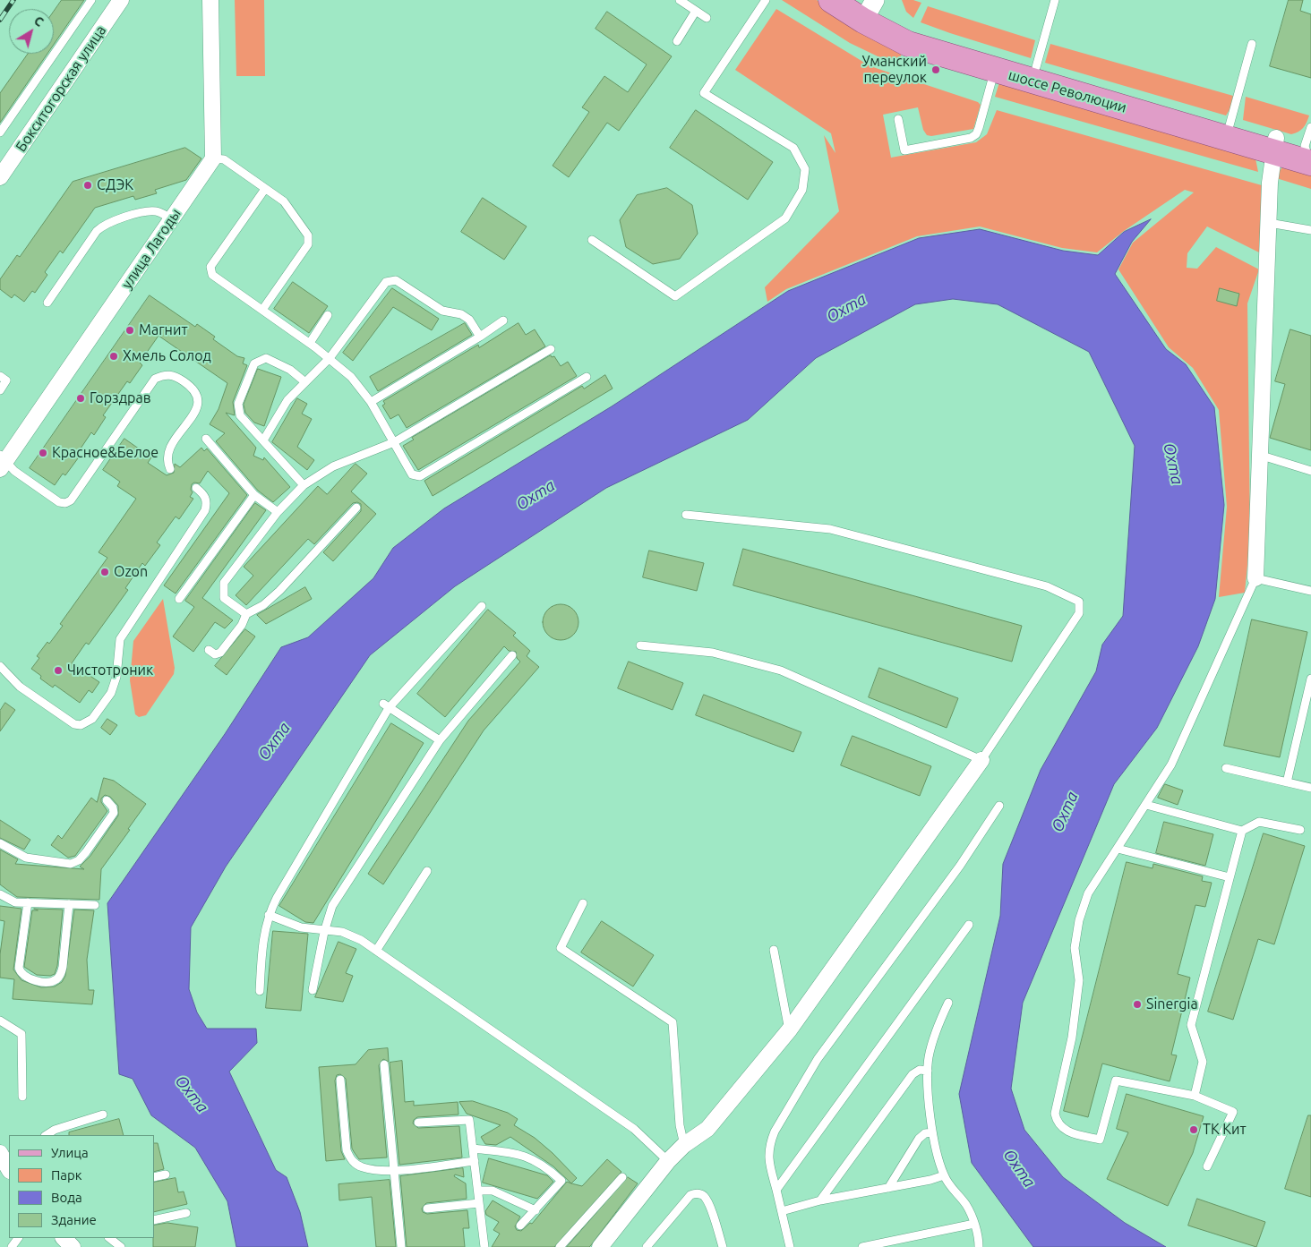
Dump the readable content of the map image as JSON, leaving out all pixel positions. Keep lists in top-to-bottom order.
{
  "streets": {
    "main road": ["шоссе Революции"],
    "street": ["Бокситогорская улица", "улица Лагоды"]
  },
  "water": ["Охта"],
  "places": [
    "Уманский переулок",
    "СДЭК",
    "Магнит",
    "Хмель Солод",
    "Горздрав",
    "Красное&Белое",
    "Ozon",
    "Чистотроник",
    "Sinergia",
    "ТК Кит"
  ],
  "legend": [
    "Улица",
    "Парк",
    "Вода",
    "Здание"
  ],
  "north": "top right"
}
